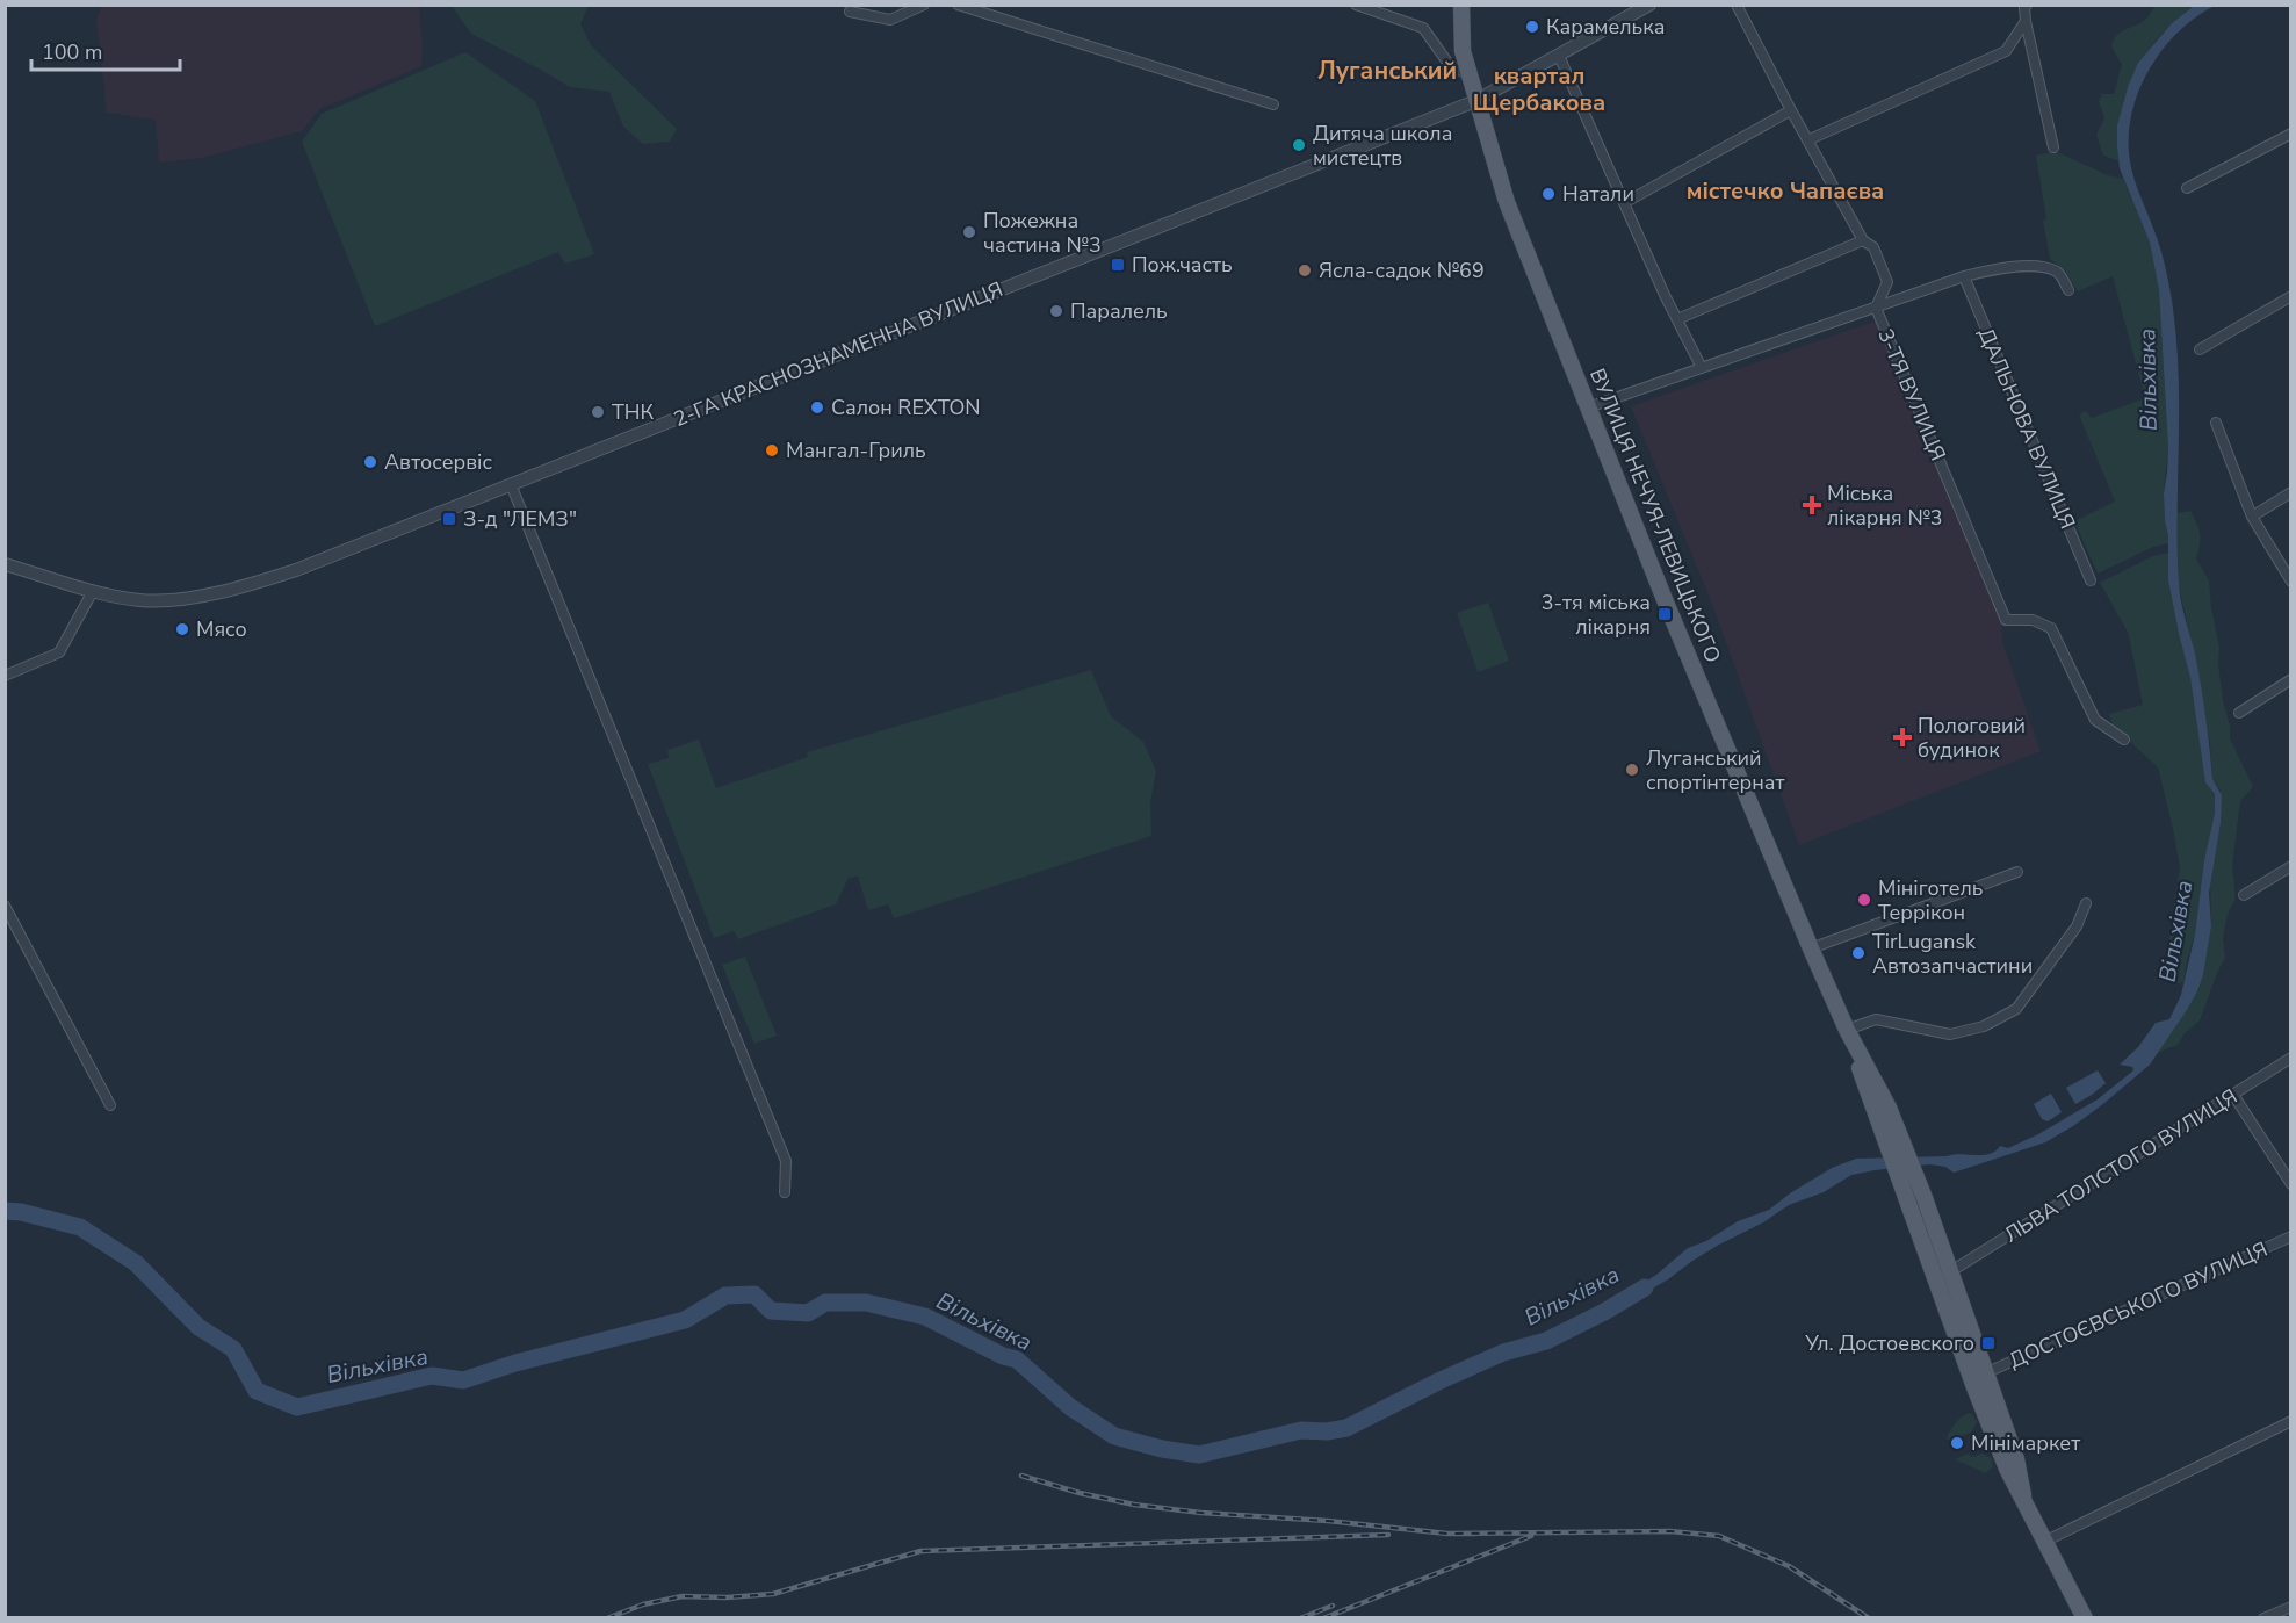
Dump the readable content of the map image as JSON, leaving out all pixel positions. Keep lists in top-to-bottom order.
{
  "streets": {
    "main road": ["ВУЛИЦЯ НЕЧУЯ-ЛЕВИЦЬКОГО"],
    "street": [
      "2-ГА КРАСНОЗНАМЕННА ВУЛИЦЯ",
      "3-ТЯ ВУЛИЦЯ",
      "ДАЛЬНОВА ВУЛИЦЯ",
      "ЛЬВА ТОЛСТОГО ВУЛИЦЯ",
      "ДОСТОЄВСЬКОГО ВУЛИЦЯ"
    ]
  },
  "crossings": [
    ["2-ГА КРАСНОЗНАМЕННА ВУЛИЦЯ", "ВУЛИЦЯ НЕЧУЯ-ЛЕВИЦЬКОГО"]
  ],
  "districts": ["Луганський", "квартал Щербакова", "містечко Чапаєва"],
  "water": ["Вільхівка"],
  "places": {
    "other": [
      "Карамелька",
      "Дитяча школа мистецтв",
      "Натали",
      "Пожежна частина №3",
      "Ясла-садок №69",
      "Паралель",
      "Салон REXTON",
      "ТНК",
      "Мангал-Гриль",
      "Автосервіс",
      "Мясо",
      "Луганський спортінтернат",
      "Мініготель Террікон",
      "TirLugansk Автозапчастини",
      "Мінімаркет"
    ],
    "transit": [
      "Пож.часть",
      "З-д \"ЛЕМЗ\"",
      "3-тя міська лікарня",
      "Ул. Достоевского"
    ],
    "health": ["Міська лікарня №3", "Пологовий будинок"]
  },
  "scale_bar": "100 m"
}
